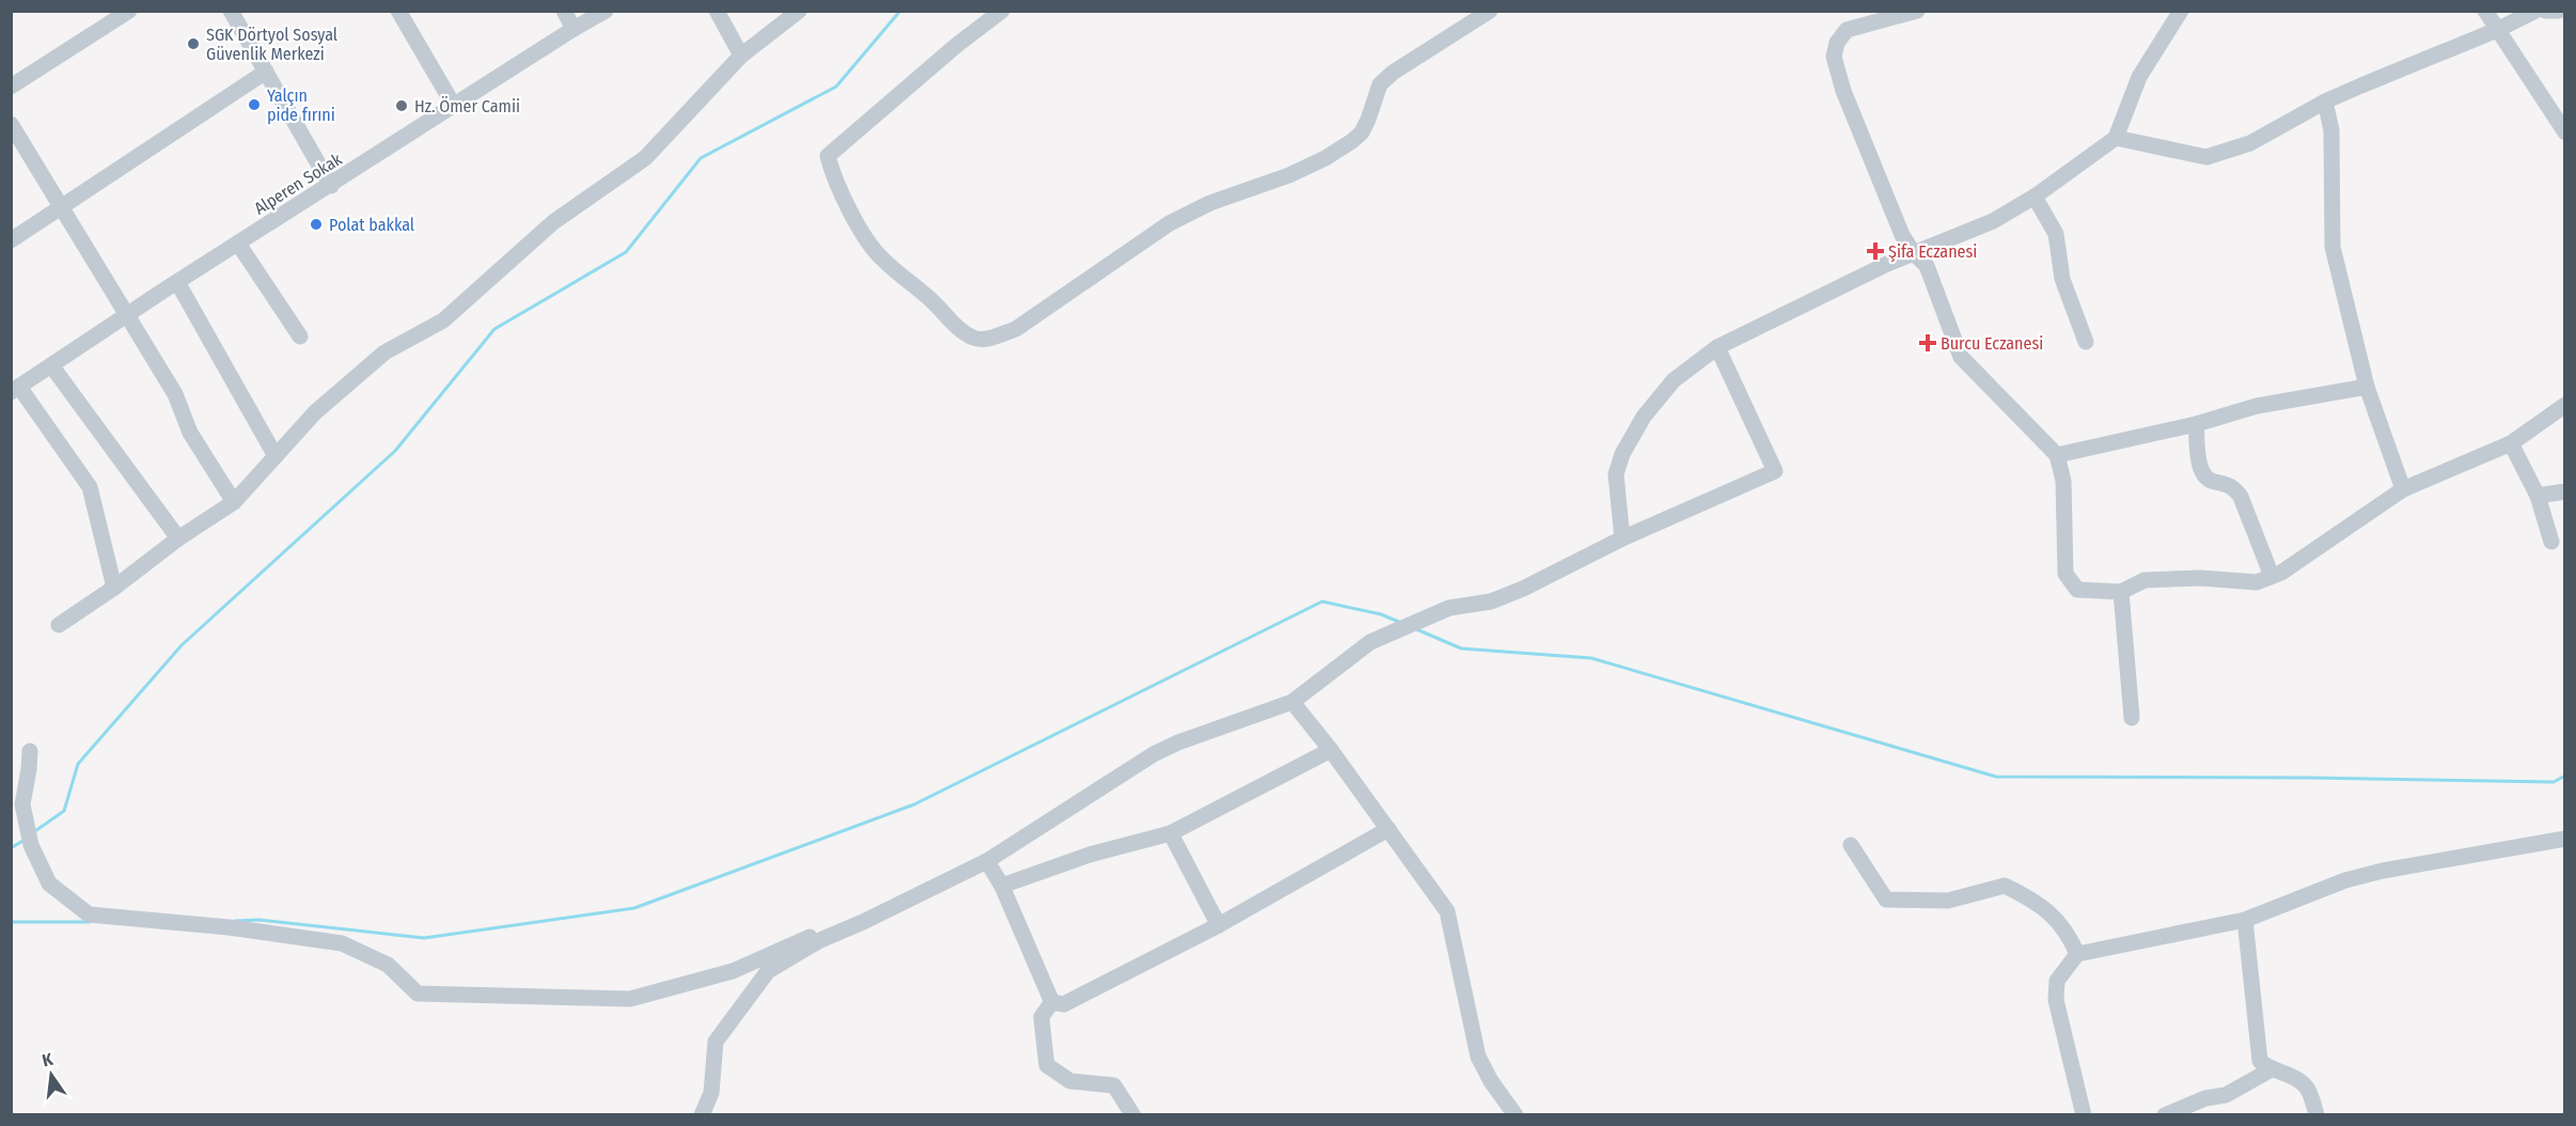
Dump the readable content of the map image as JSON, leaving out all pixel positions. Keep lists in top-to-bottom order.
{
  "streets": {
    "street": ["Alperen Sokak"]
  },
  "places": {
    "other": [
      "SGK Dörtyol Sosyal Güvenlik Merkezi",
      "Yalçın pide fırıni",
      "Hz. Ömer Camii",
      "Polat bakkal"
    ],
    "health": ["Şifa Eczanesi", "Burcu Eczanesi"]
  },
  "north": "top"
}
